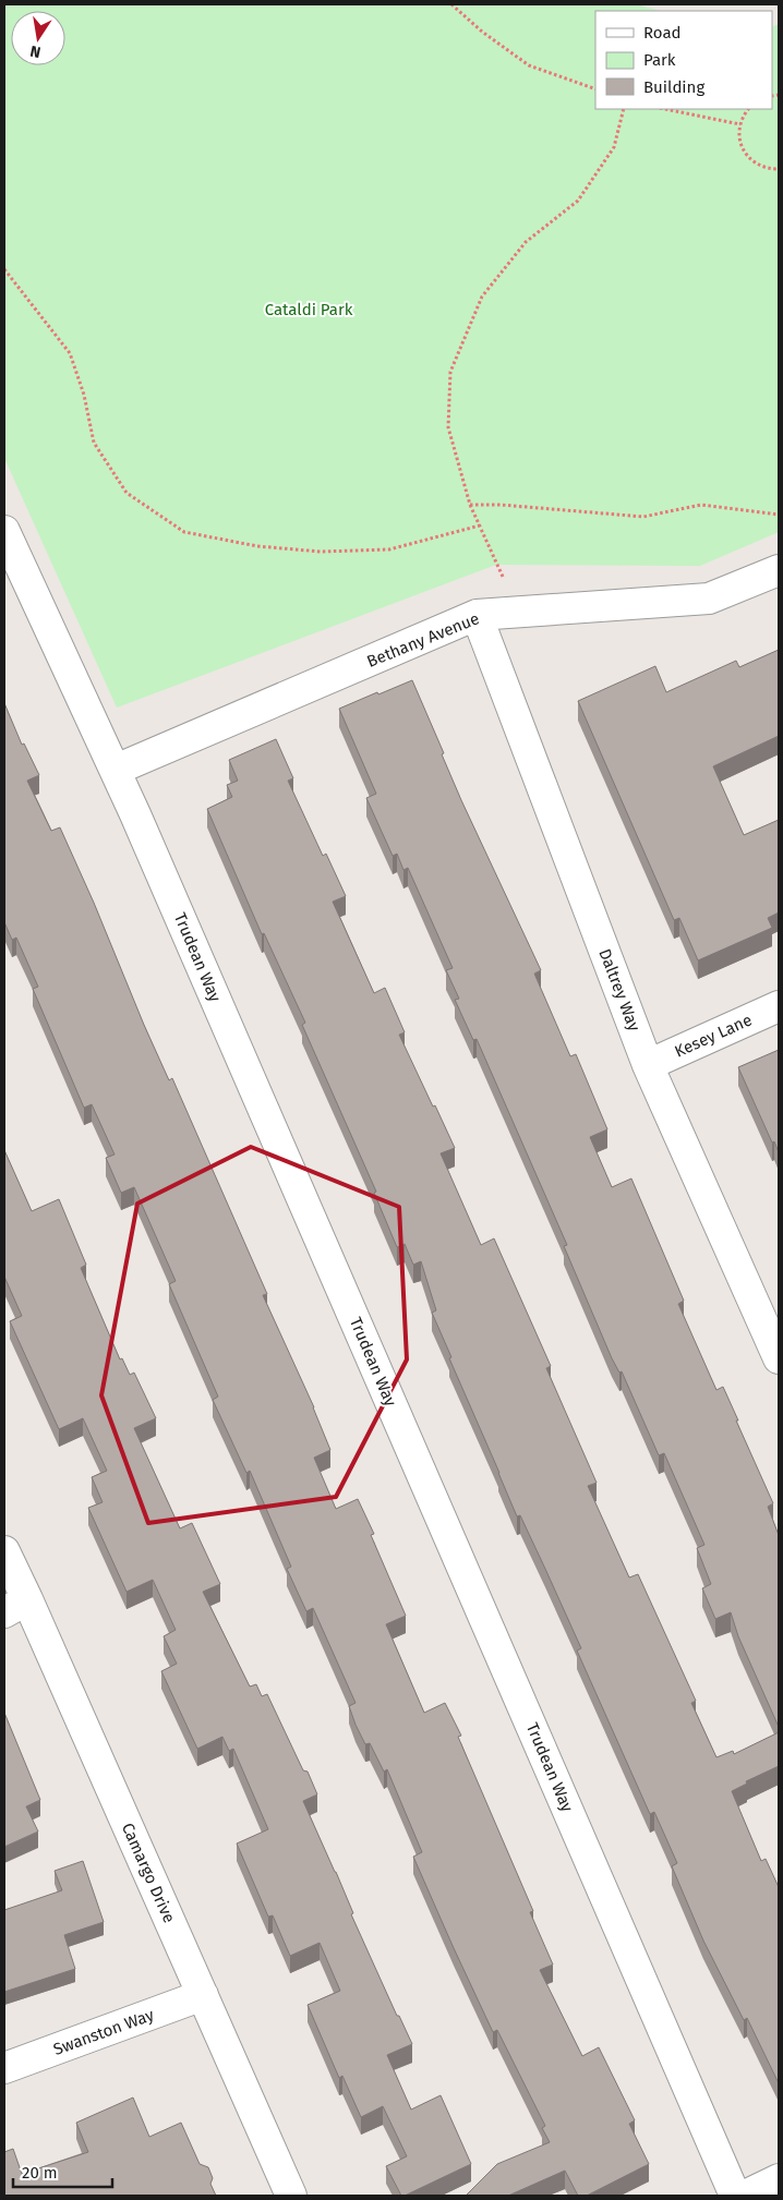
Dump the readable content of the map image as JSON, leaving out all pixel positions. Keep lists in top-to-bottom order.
{
  "streets": {
    "street": [
      "Bethany Avenue",
      "Trudean Way",
      "Daltrey Way",
      "Kesey Lane",
      "Camargo Drive",
      "Swanston Way"
    ]
  },
  "crossings": [
    ["Bethany Avenue", "Trudean Way"],
    ["Bethany Avenue", "Daltrey Way"],
    ["Daltrey Way", "Kesey Lane"],
    ["Camargo Drive", "Swanston Way"]
  ],
  "parks": ["Cataldi Park"],
  "legend": ["Road", "Park", "Building"],
  "scale_bar": "20 m",
  "north": "bottom"
}
